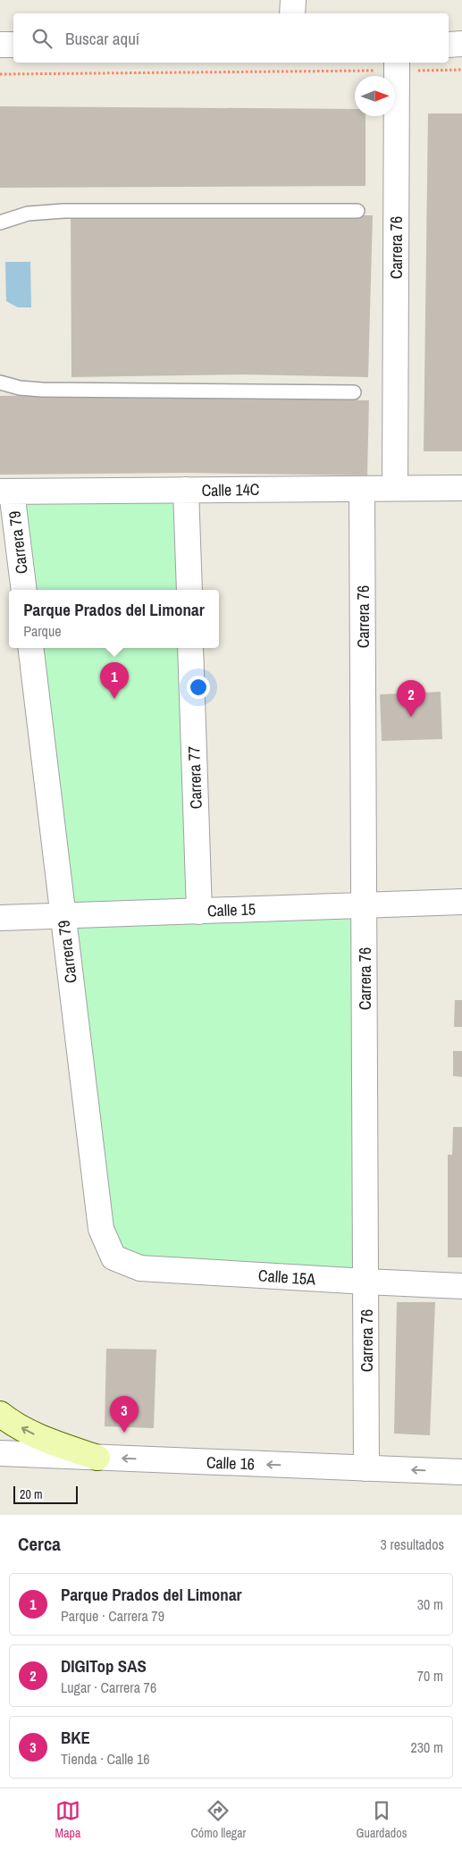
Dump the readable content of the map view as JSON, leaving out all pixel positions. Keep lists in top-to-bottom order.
{
  "streets": {
    "street": [
      "Carrera 76",
      "Calle 14C",
      "Carrera 79",
      "Carrera 77",
      "Calle 15",
      "Calle 15A",
      "Calle 16"
    ]
  },
  "crossings": [
    ["Carrera 76", "Calle 14C"],
    ["Carrera 76", "Calle 15"],
    ["Carrera 76", "Calle 15A"],
    ["Carrera 76", "Calle 16"],
    ["Calle 14C", "Carrera 79"],
    ["Carrera 79", "Calle 15"],
    ["Carrera 79", "Calle 15A"],
    ["Carrera 77", "Calle 15"]
  ],
  "one_way": ["Calle 16"],
  "scale_bar": "20 m",
  "north": "right",
  "page": {
    "search": "Buscar aquí",
    "popup": ["Parque Prados del Limonar", "Parque"],
    "pins": ["1", "2", "3"],
    "scale": "20 m",
    "heading": ["Cerca", "3 resultados"],
    "list": [
      {
        "mark": "1",
        "name": "Parque Prados del Limonar",
        "note": "Parque · Carrera 79",
        "value": "30 m"
      },
      {
        "mark": "2",
        "name": "DIGITop SAS",
        "note": "Lugar · Carrera 76",
        "value": "70 m"
      },
      {
        "mark": "3",
        "name": "BKE",
        "note": "Tienda · Calle 16",
        "value": "230 m"
      }
    ],
    "nav": ["Mapa", "Cómo llegar", "Guardados"]
  }
}
